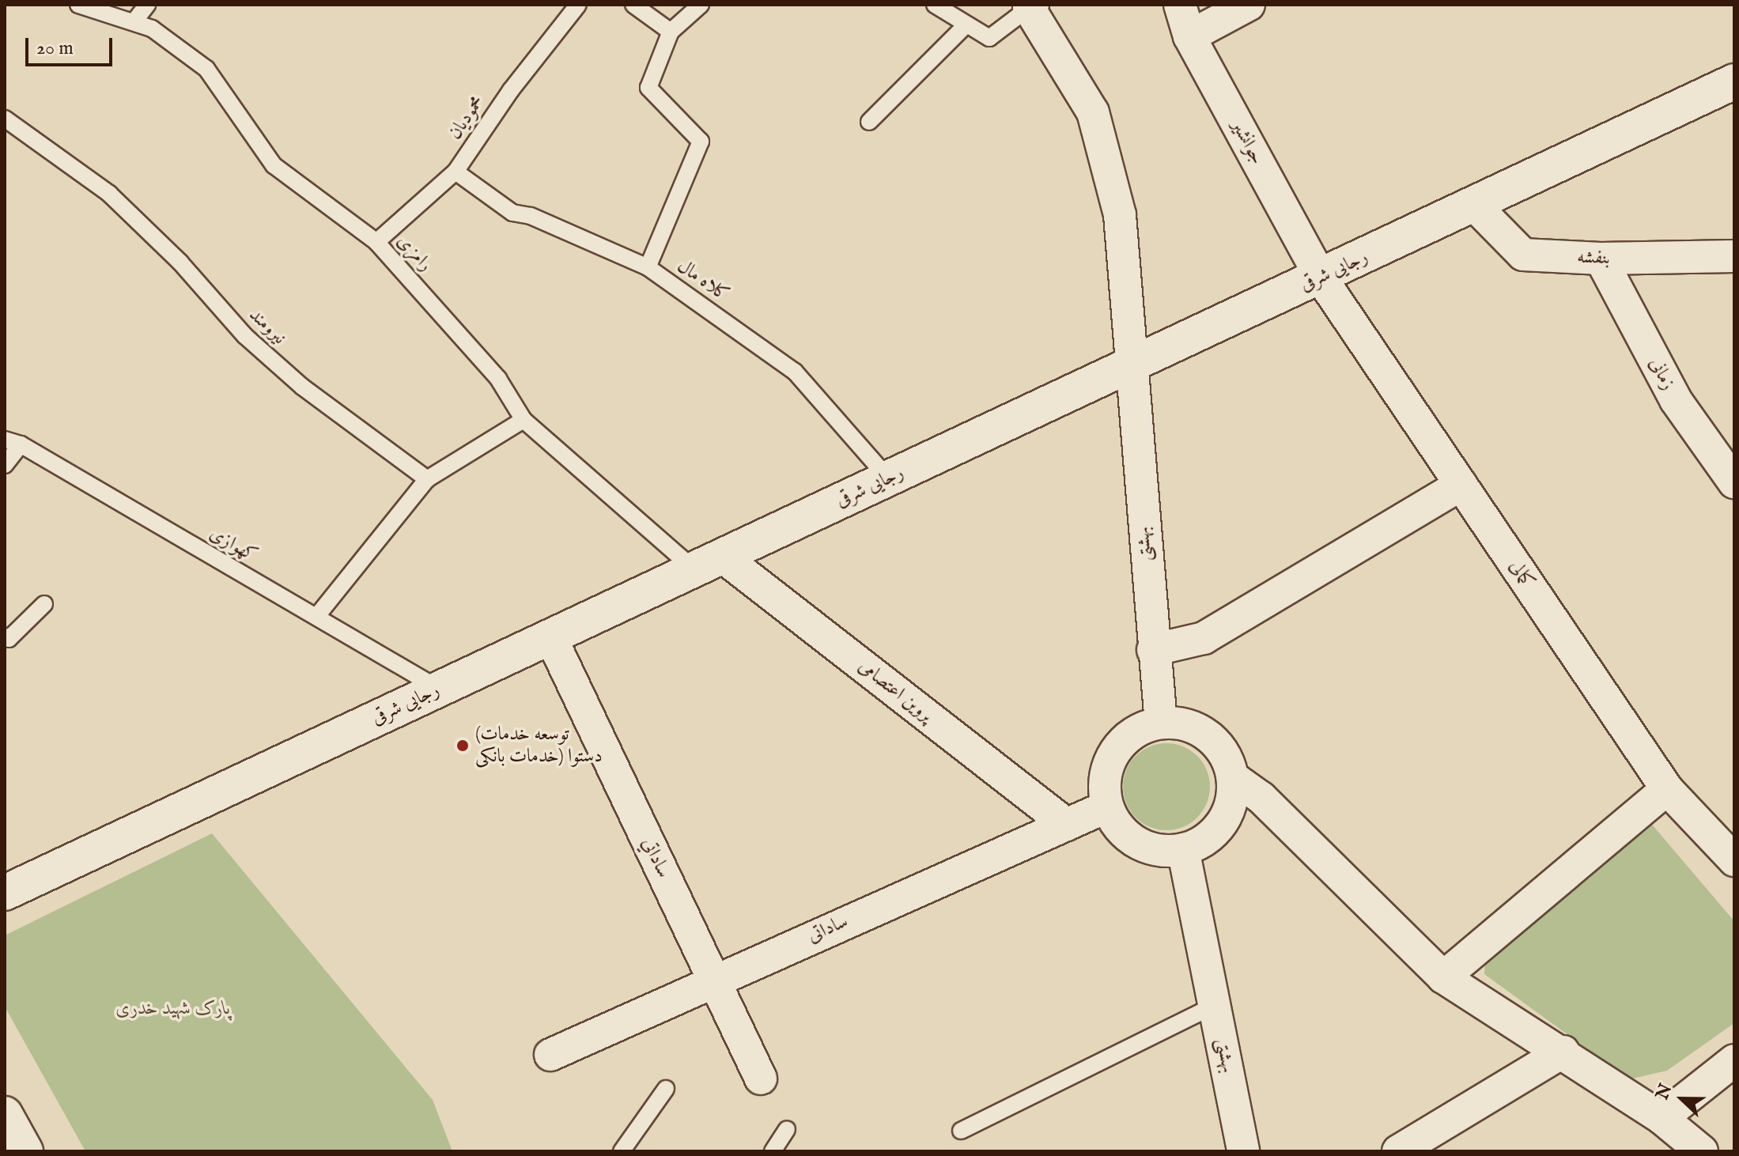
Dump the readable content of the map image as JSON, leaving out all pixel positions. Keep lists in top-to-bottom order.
{
  "streets": {
    "street": [
      "جوانشیر",
      "بنفشه",
      "رجایی شرقی",
      "زمانی",
      "بهشتی",
      "کمالی",
      "پروین اعتصامی",
      "ساداتي",
      "ساداتی"
    ],
    "lane": [
      "محمودیان",
      "رامزی",
      "کلاه مال",
      "نیرومند",
      "کهوازی"
    ]
  },
  "crossings": [
    ["محمودیان", "رامزی"],
    ["محمودیان", "کلاه مال"],
    ["جوانشیر", "رجایی شرقی"],
    ["جوانشیر", "کمالی"],
    ["رامزی", "رجایی شرقی"],
    ["رامزی", "پروین اعتصامی"],
    ["بنفشه", "رجایی شرقی"],
    ["بنفشه", "زمانی"],
    ["رجایی شرقی", "کلاه مال"],
    ["رجایی شرقی", "بهشتی"],
    ["رجایی شرقی", "کهوازی"],
    ["رجایی شرقی", "کمالی"],
    ["رجایی شرقی", "پروین اعتصامی"],
    ["رجایی شرقی", "ساداتي"],
    ["بهشتی", "ساداتی"],
    ["پروین اعتصامی", "ساداتی"],
    ["ساداتي", "ساداتی"]
  ],
  "parks": ["پارک شهید خدری"],
  "places": ["(توسعه خدمات دستوا (خدمات بانکی"],
  "scale_bar": "20 m",
  "north": "left"
}
